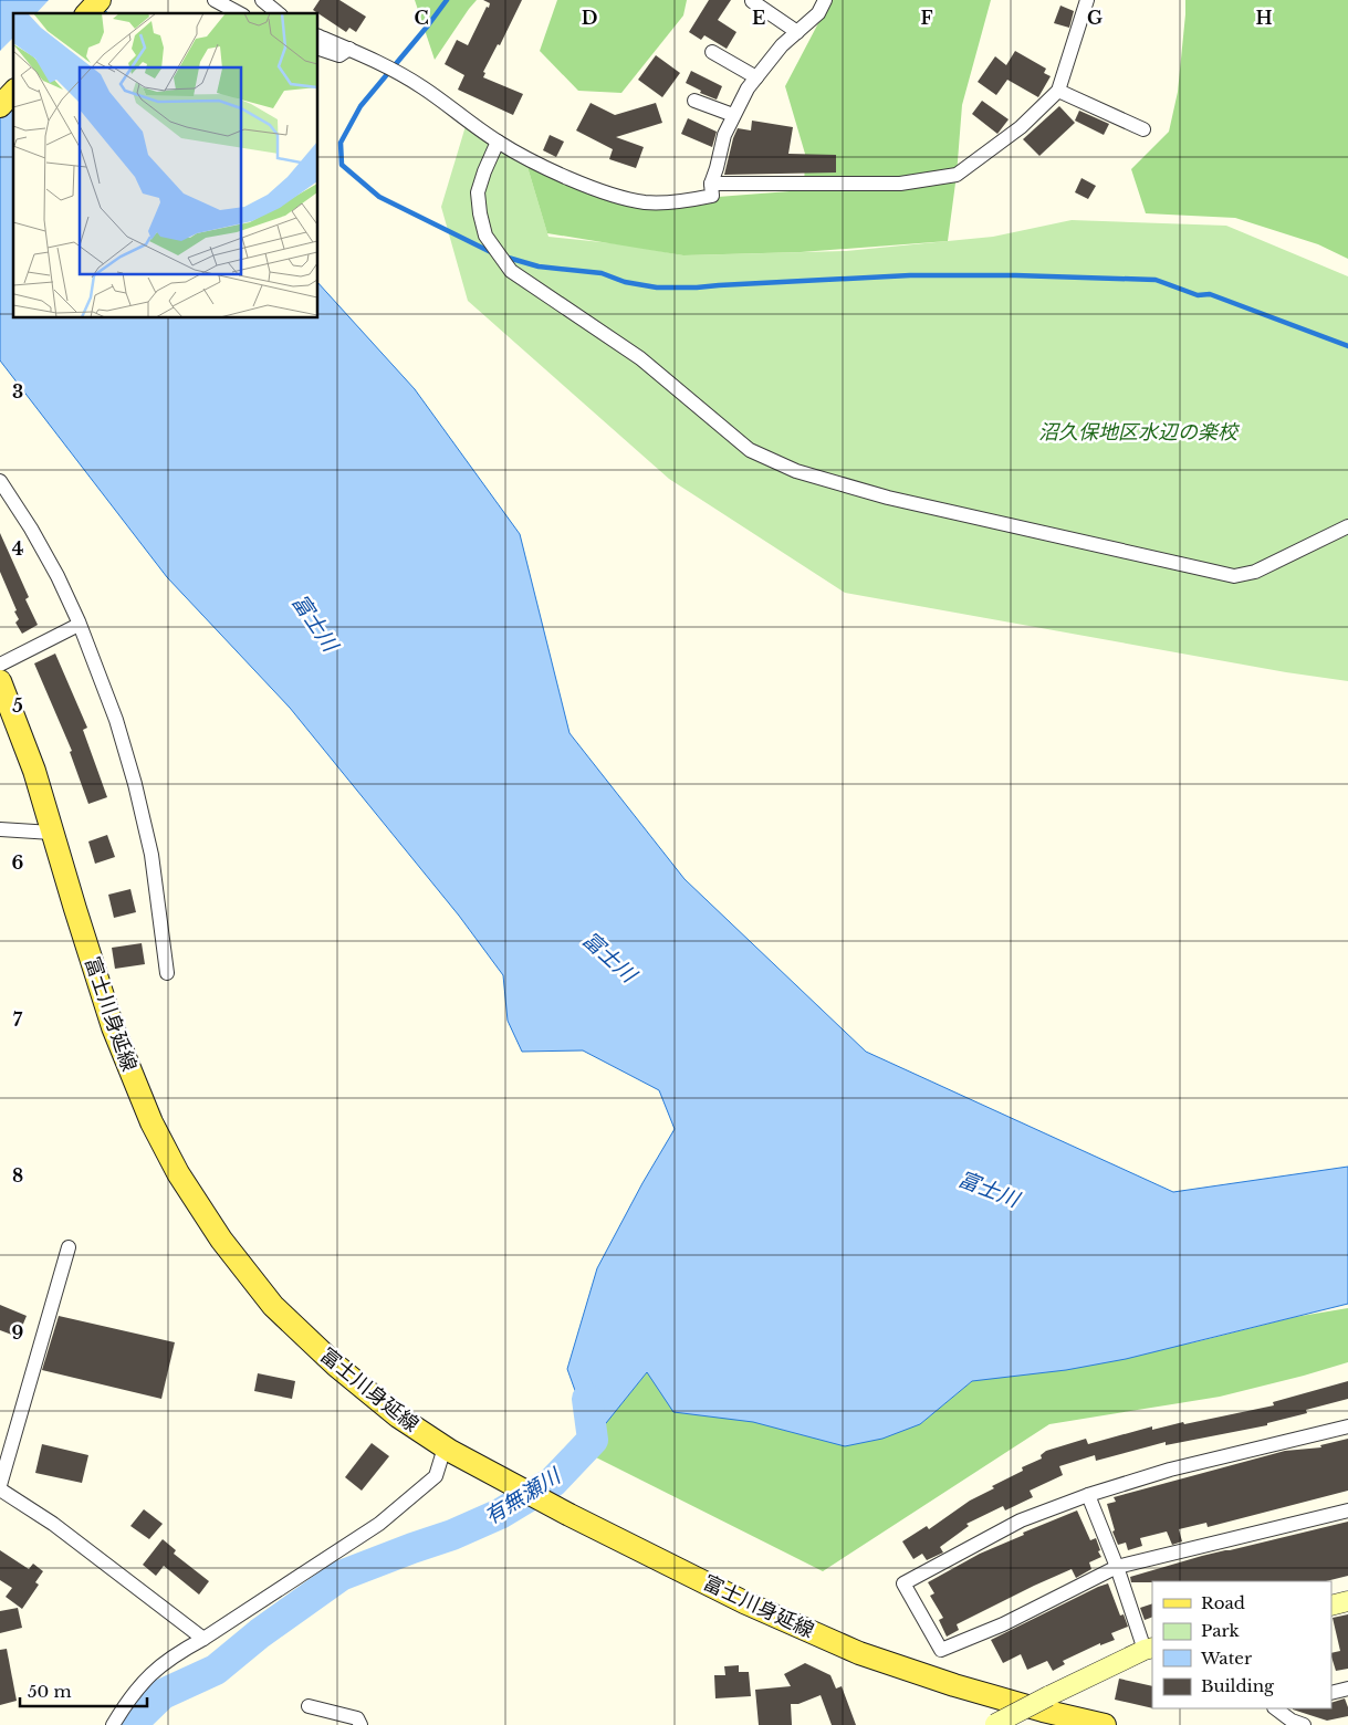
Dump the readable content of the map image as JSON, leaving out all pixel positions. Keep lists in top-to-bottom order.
{
  "streets": {
    "main road": ["富士川身延線"]
  },
  "water": ["富士川", "有無瀬川"],
  "parks": ["沼久保地区水辺の楽校"],
  "legend": [
    "Road",
    "Park",
    "Water",
    "Building"
  ],
  "scale_bar": "50 m",
  "grid": {
    "columns": [
      "C",
      "D",
      "E",
      "F",
      "G",
      "H"
    ],
    "rows": [
      "3",
      "4",
      "5",
      "6",
      "7",
      "8",
      "9"
    ]
  }
}
